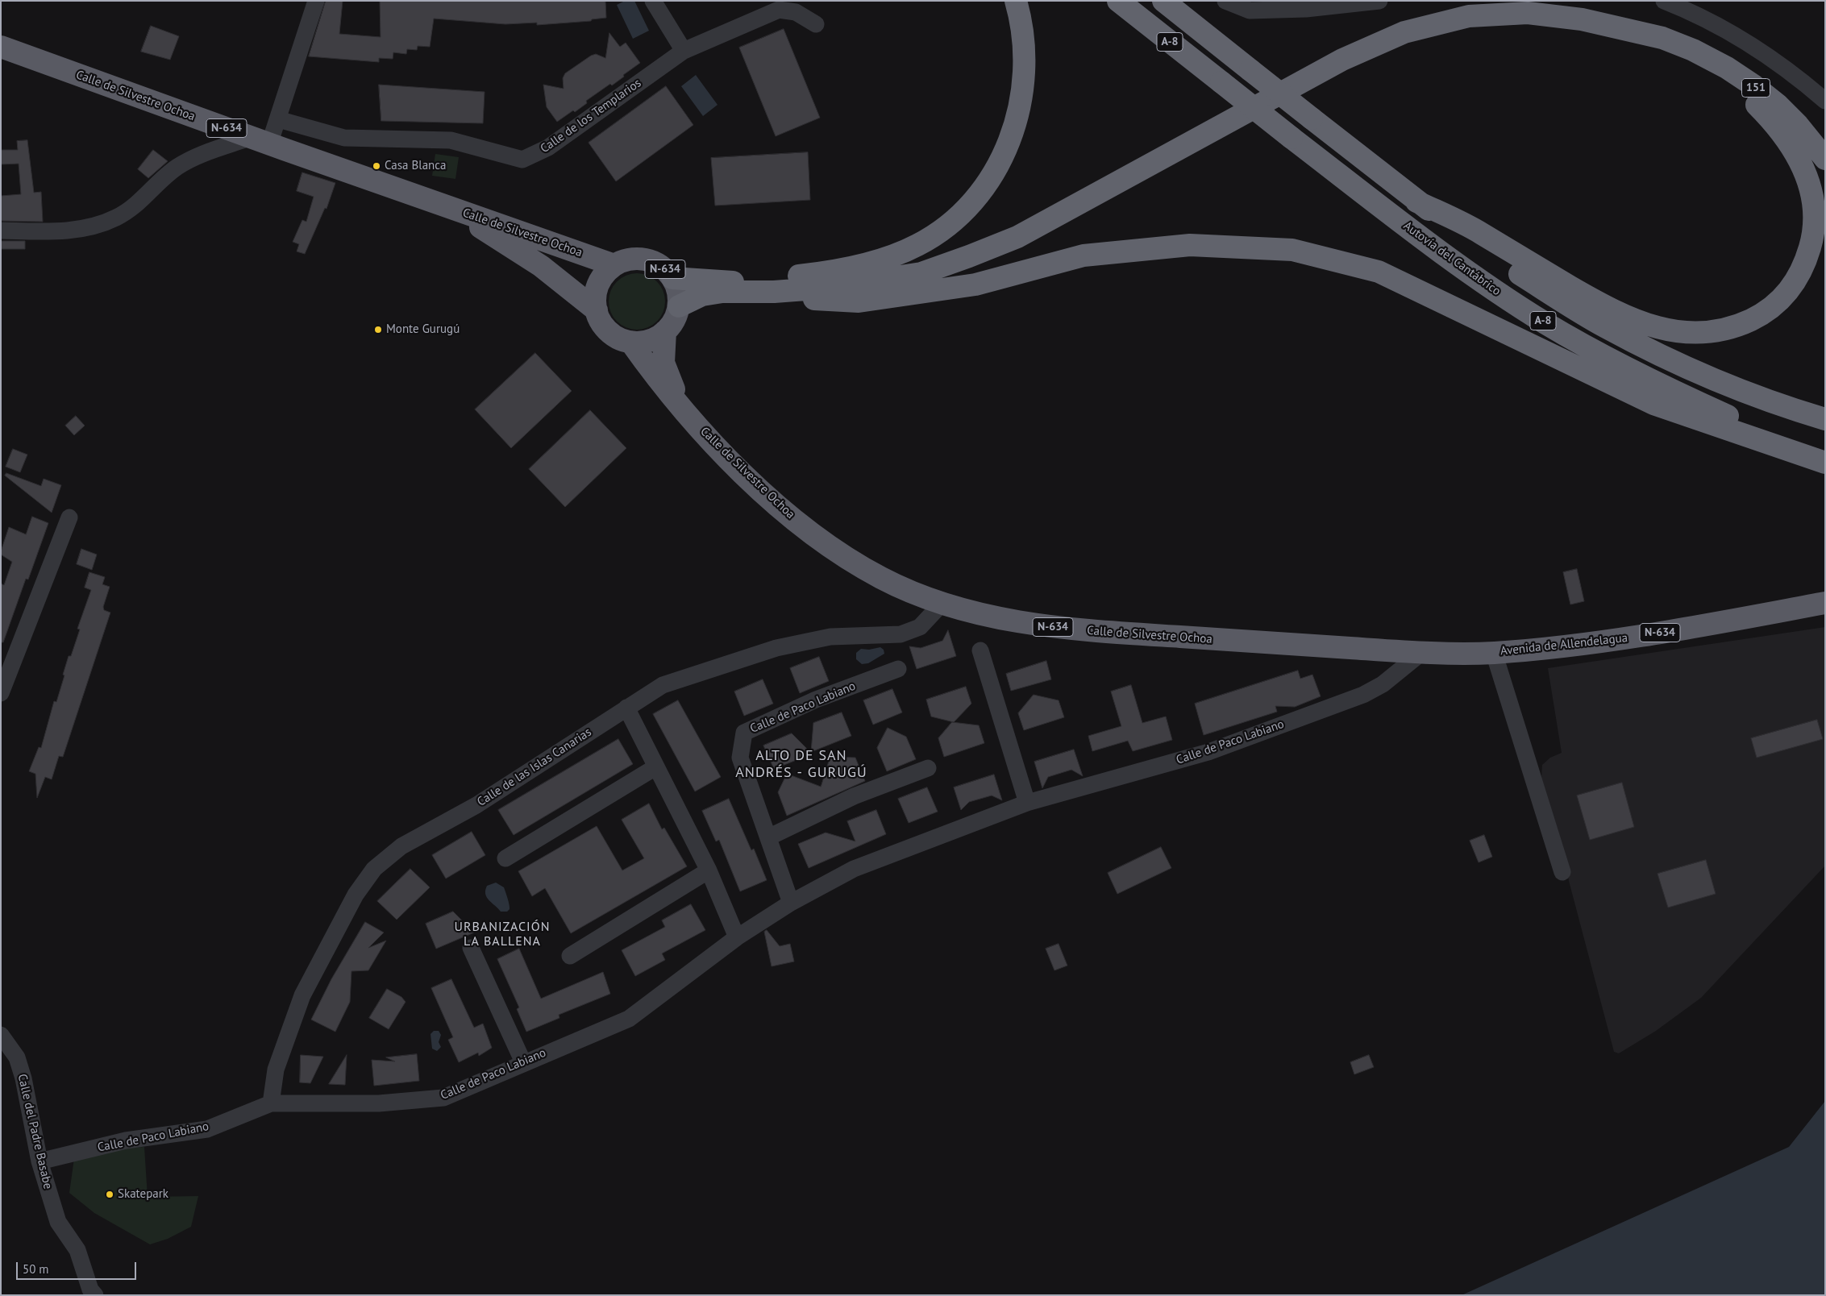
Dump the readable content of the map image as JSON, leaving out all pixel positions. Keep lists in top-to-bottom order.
{
  "streets": {
    "highway": [
      "A-8",
      "151",
      "Calle de Silvestre Ochoa",
      "N-634",
      "Autovía del Cantábrico",
      "Avenida de Allendelagua"
    ],
    "street": [
      "Calle de los Templarios",
      "Calle de Paco Labiano",
      "Calle de las Islas Canarias",
      "Calle del Padre Basabe"
    ]
  },
  "crossings": [
    ["Calle de Silvestre Ochoa", "N-634"],
    ["Calle de Silvestre Ochoa", "Avenida de Allendelagua"],
    ["Calle de Silvestre Ochoa", "Calle de Paco Labiano"],
    ["Calle de Silvestre Ochoa", "Calle de las Islas Canarias"],
    ["Calle de Paco Labiano", "Calle de las Islas Canarias"],
    ["Calle de Paco Labiano", "Calle del Padre Basabe"]
  ],
  "districts": ["ALTO DE SAN ANDRÉS - GURUGÚ", "URBANIZACIÓN LA BALLENA"],
  "places": ["Casa Blanca", "Monte Gurugú", "Skatepark"],
  "scale_bar": "50 m"
}
